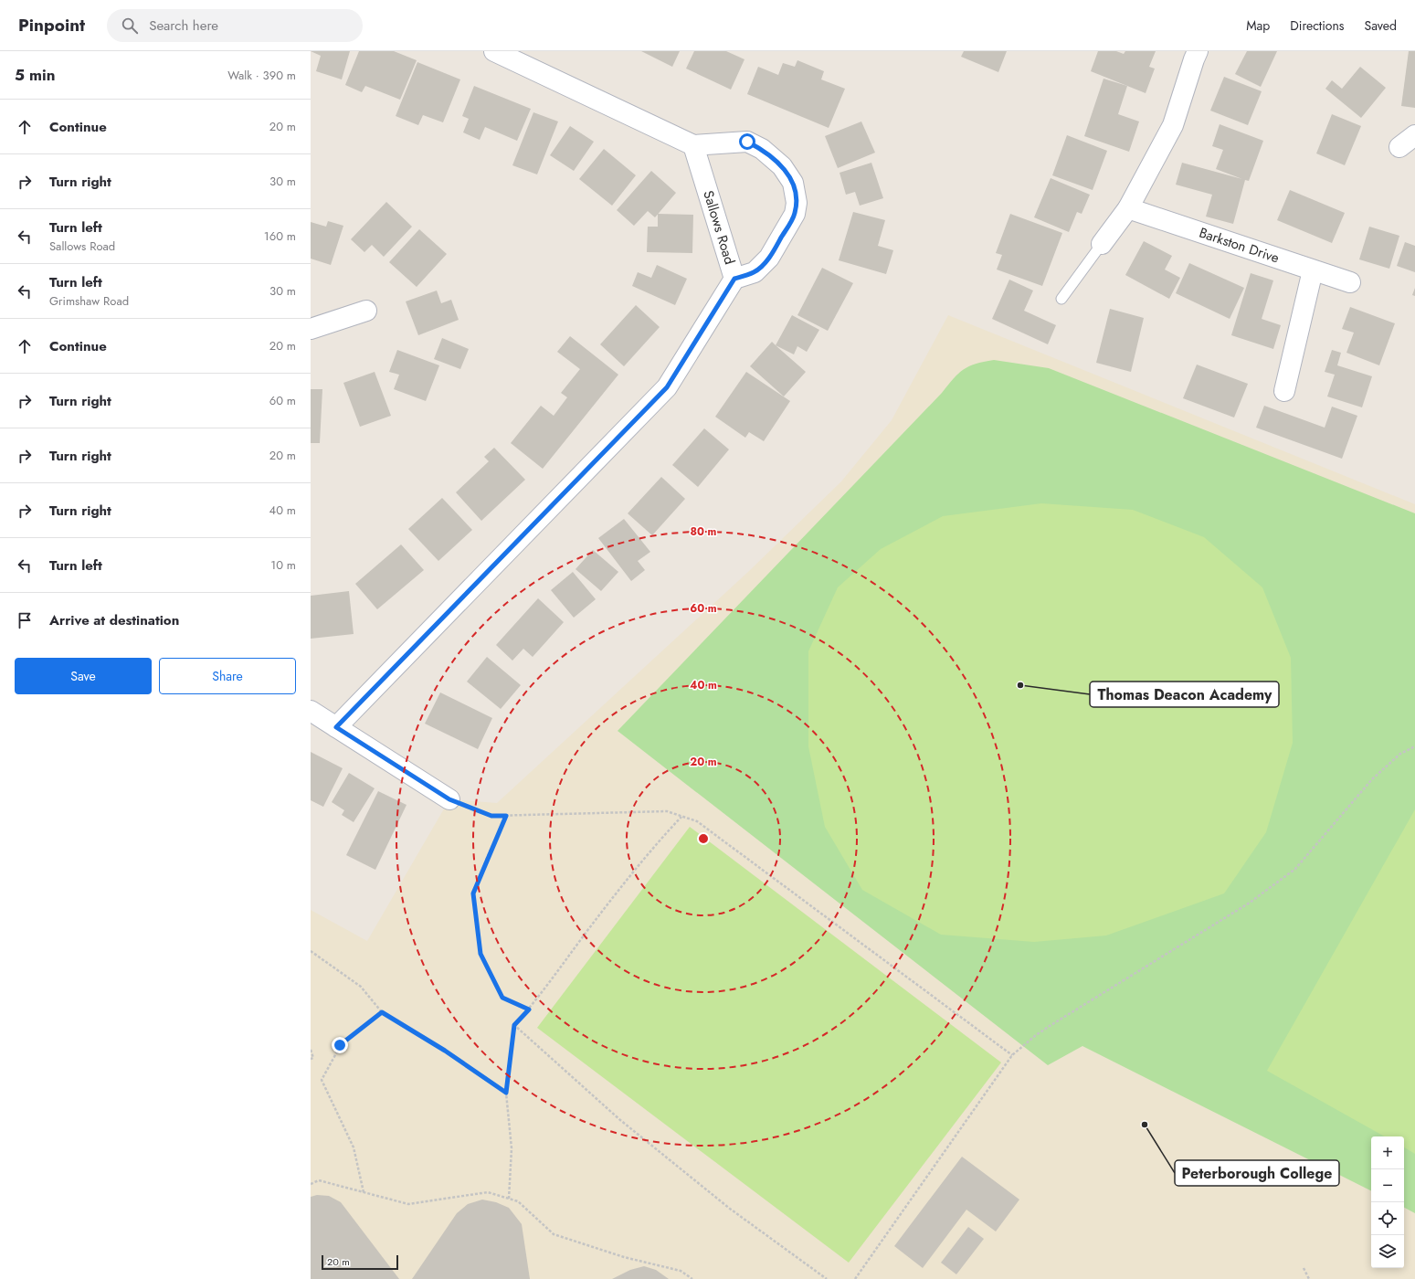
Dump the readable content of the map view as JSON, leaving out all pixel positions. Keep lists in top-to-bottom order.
{
  "streets": {
    "street": ["Sallows Road", "Barkston Drive"]
  },
  "places": ["Thomas Deacon Academy", "Peterborough College"],
  "scale_bar": "20 m",
  "page": {
    "header": "Pinpoint",
    "search": "Search here",
    "nav": ["Map", "Directions", "Saved"],
    "heading": ["5 min", "Walk · 390 m"],
    "list": [
      ["Continue", "20 m"],
      ["Turn right", "30 m"],
      ["Turn left", "Sallows Road", "160 m"],
      ["Turn left", "Grimshaw Road", "30 m"],
      ["Continue", "20 m"],
      ["Turn right", "60 m"],
      ["Turn right", "20 m"],
      ["Turn right", "40 m"],
      ["Turn left", "10 m"],
      "Arrive at destination"
    ],
    "buttons": ["Save", "Share"],
    "map_buttons": ["+", "−"],
    "scale": "20 m"
  },
  "rings": [
    "80 m",
    "60 m",
    "40 m",
    "20 m"
  ]
}
